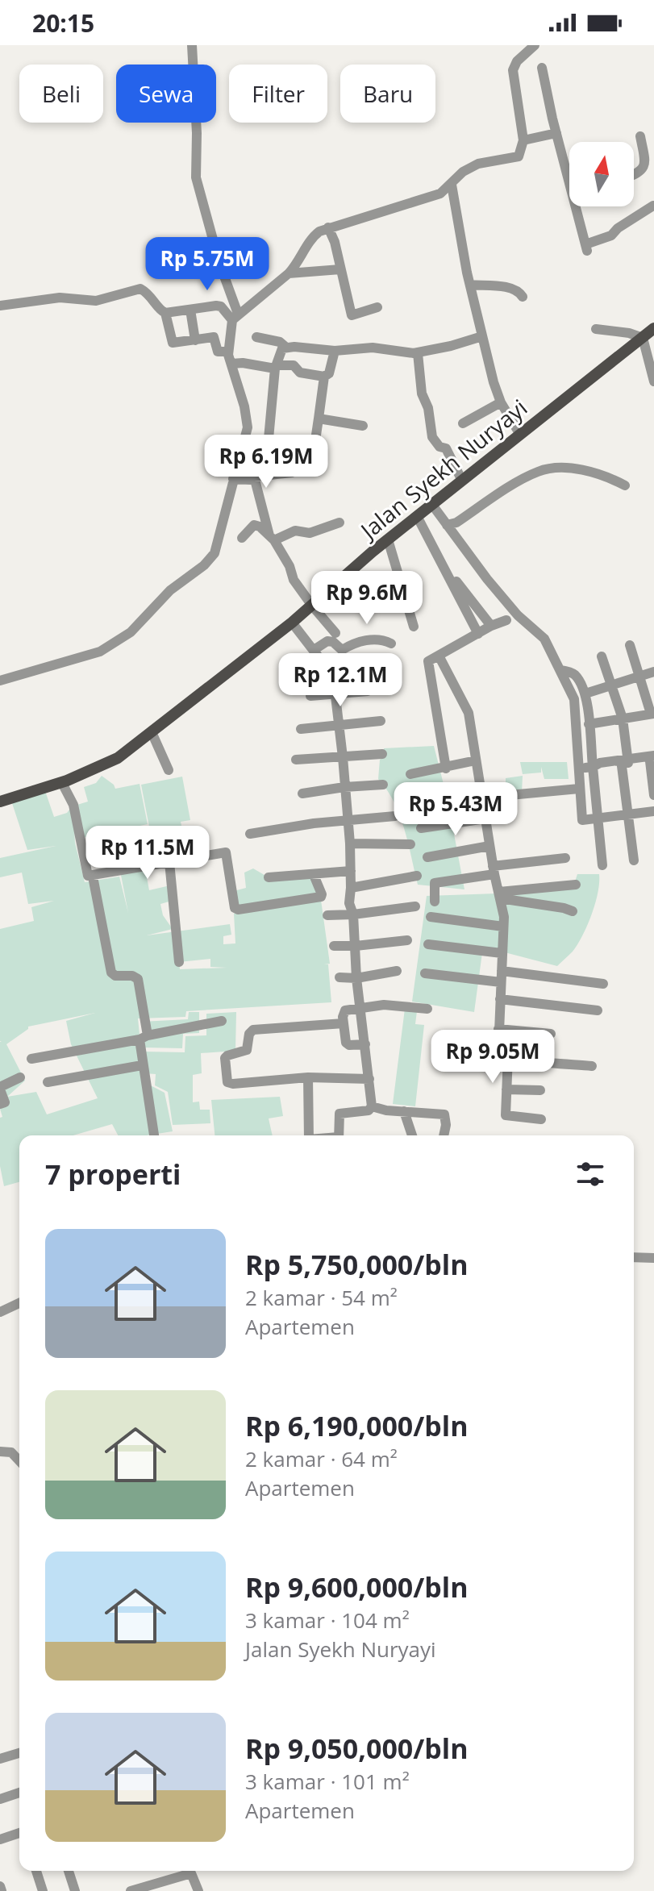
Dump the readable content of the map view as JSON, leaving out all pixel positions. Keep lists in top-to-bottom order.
{
  "streets": {
    "main road": ["Jalan Syekh Nuryayi"]
  },
  "north": "top",
  "page": {
    "status": "20:15",
    "chip": [
      "Beli",
      "Sewa",
      "Filter",
      "Baru"
    ],
    "price": [
      "Rp 5.75M",
      "Rp 6.19M",
      "Rp 9.6M",
      "Rp 12.1M",
      "Rp 5.43M",
      "Rp 11.5M",
      "Rp 9.05M"
    ],
    "heading": "7 properti",
    "list": [
      {
        "name": "Rp 5,750,000/bln",
        "note": "2 kamar · 54 m² · Apartemen"
      },
      {
        "name": "Rp 6,190,000/bln",
        "note": "2 kamar · 64 m² · Apartemen"
      },
      {
        "name": "Rp 9,600,000/bln",
        "note": "3 kamar · 104 m² · Jalan Syekh Nuryayi"
      },
      {
        "name": "Rp 9,050,000/bln",
        "note": "3 kamar · 101 m² · Apartemen"
      }
    ]
  }
}
